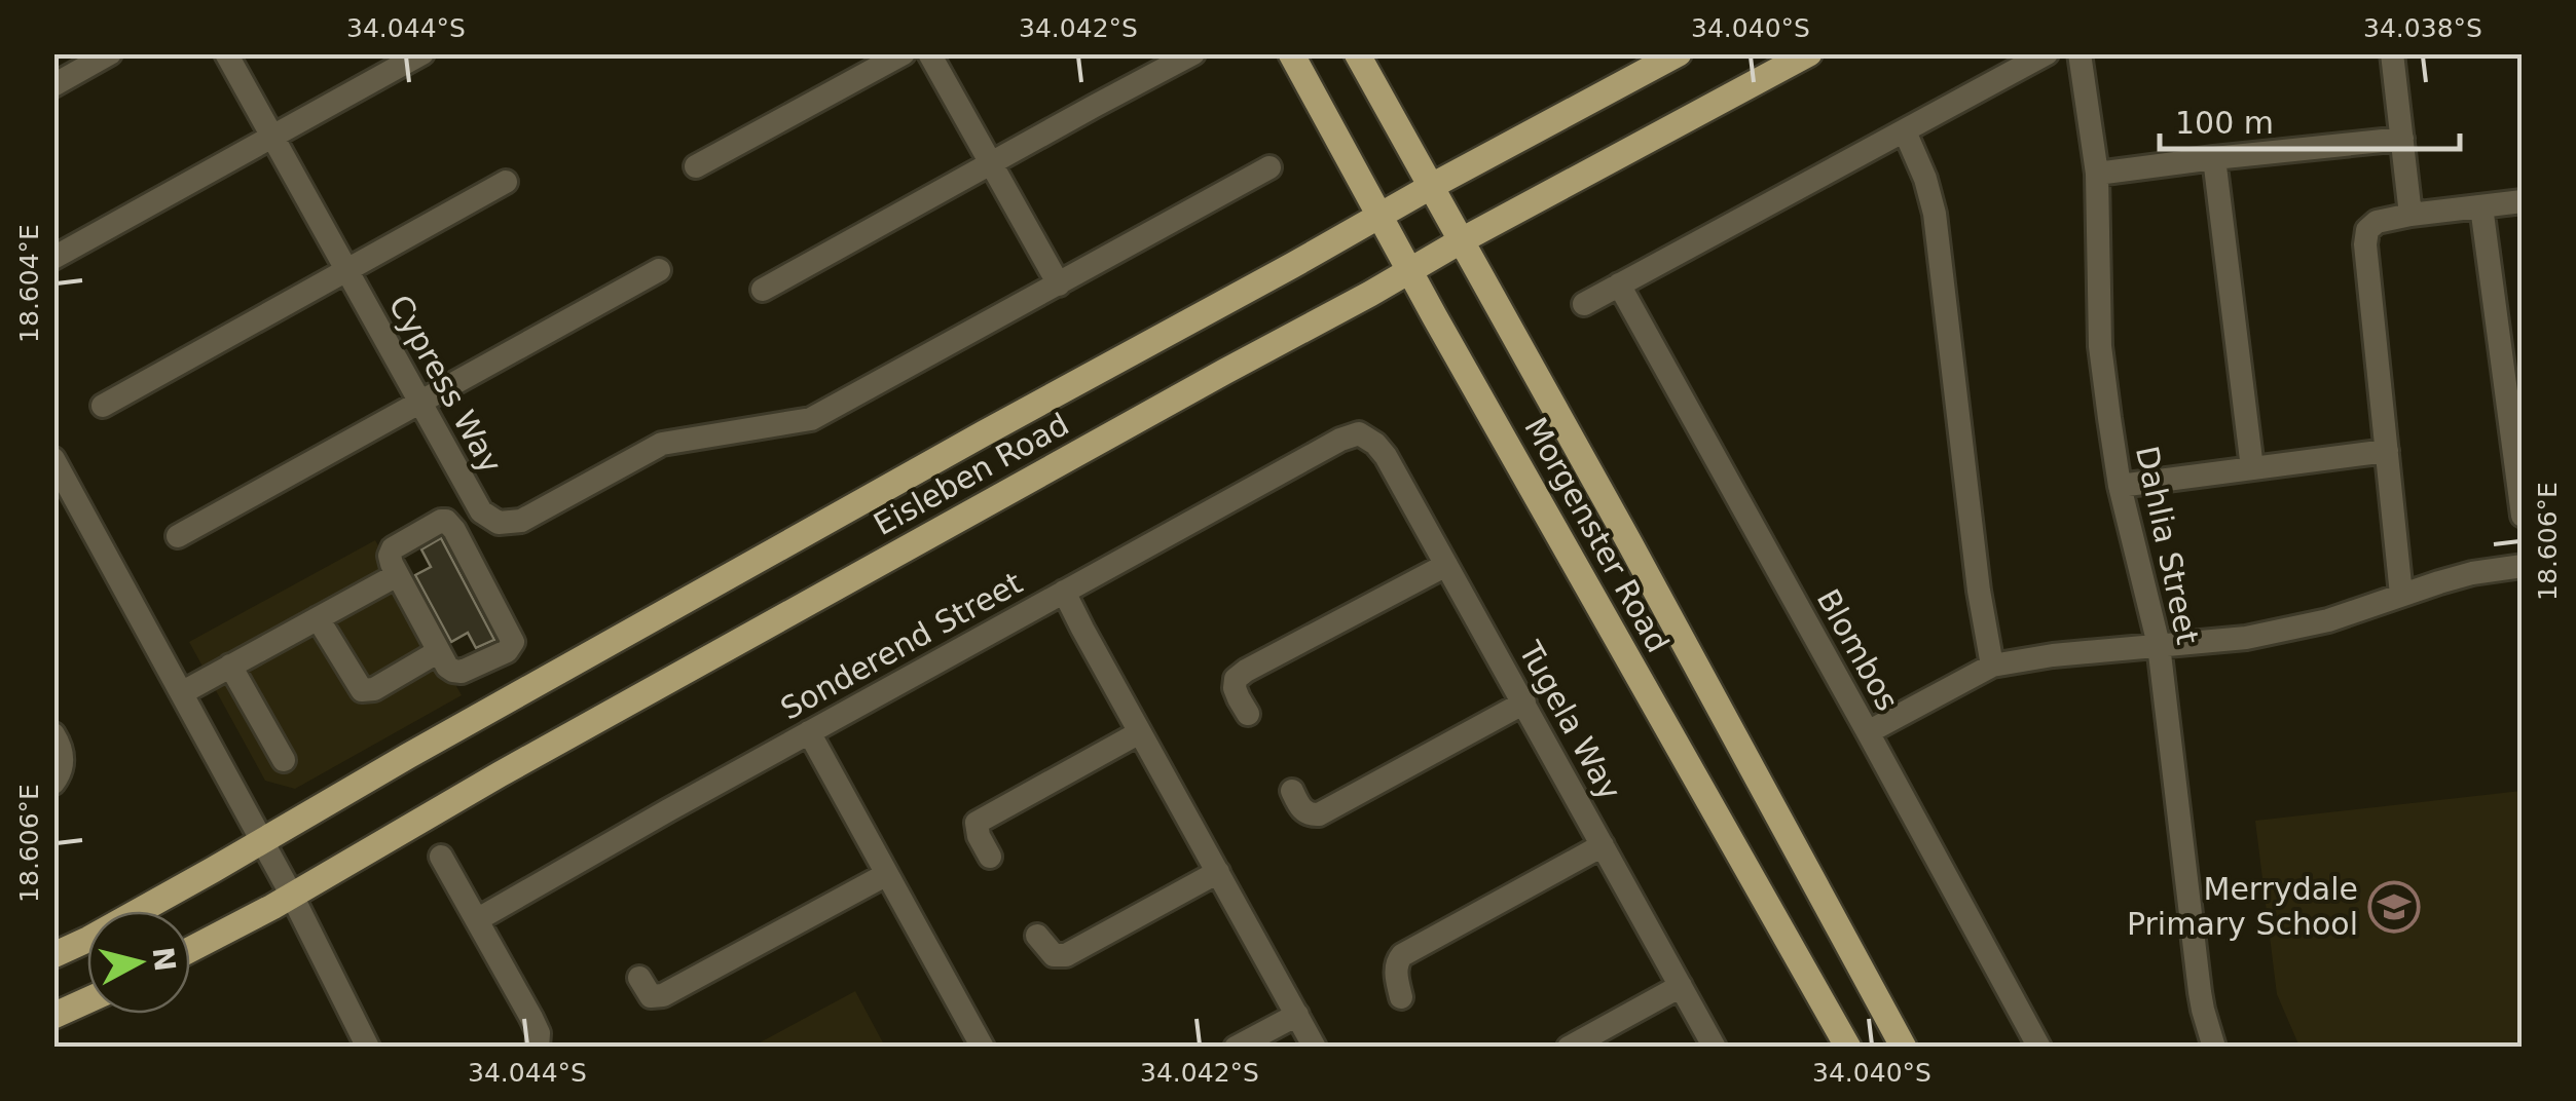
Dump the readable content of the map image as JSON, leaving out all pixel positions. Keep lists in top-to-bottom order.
{
  "streets": {
    "main road": ["Eisleben Road", "Morgenster Road"],
    "street": [
      "Cypress Way",
      "Dahlia Street",
      "Sonderend Street",
      "Blombos",
      "Tugela Way"
    ]
  },
  "crossings": [
    ["Eisleben Road", "Morgenster Road"],
    ["Sonderend Street", "Tugela Way"]
  ],
  "places": {
    "school or university": ["Merrydale Primary School"]
  },
  "scale_bar": "100 m",
  "north": "right",
  "coordinates": [
    "34.044°S",
    "34.042°S",
    "34.040°S",
    "34.038°S",
    "18.604°E",
    "18.606°E"
  ]
}
